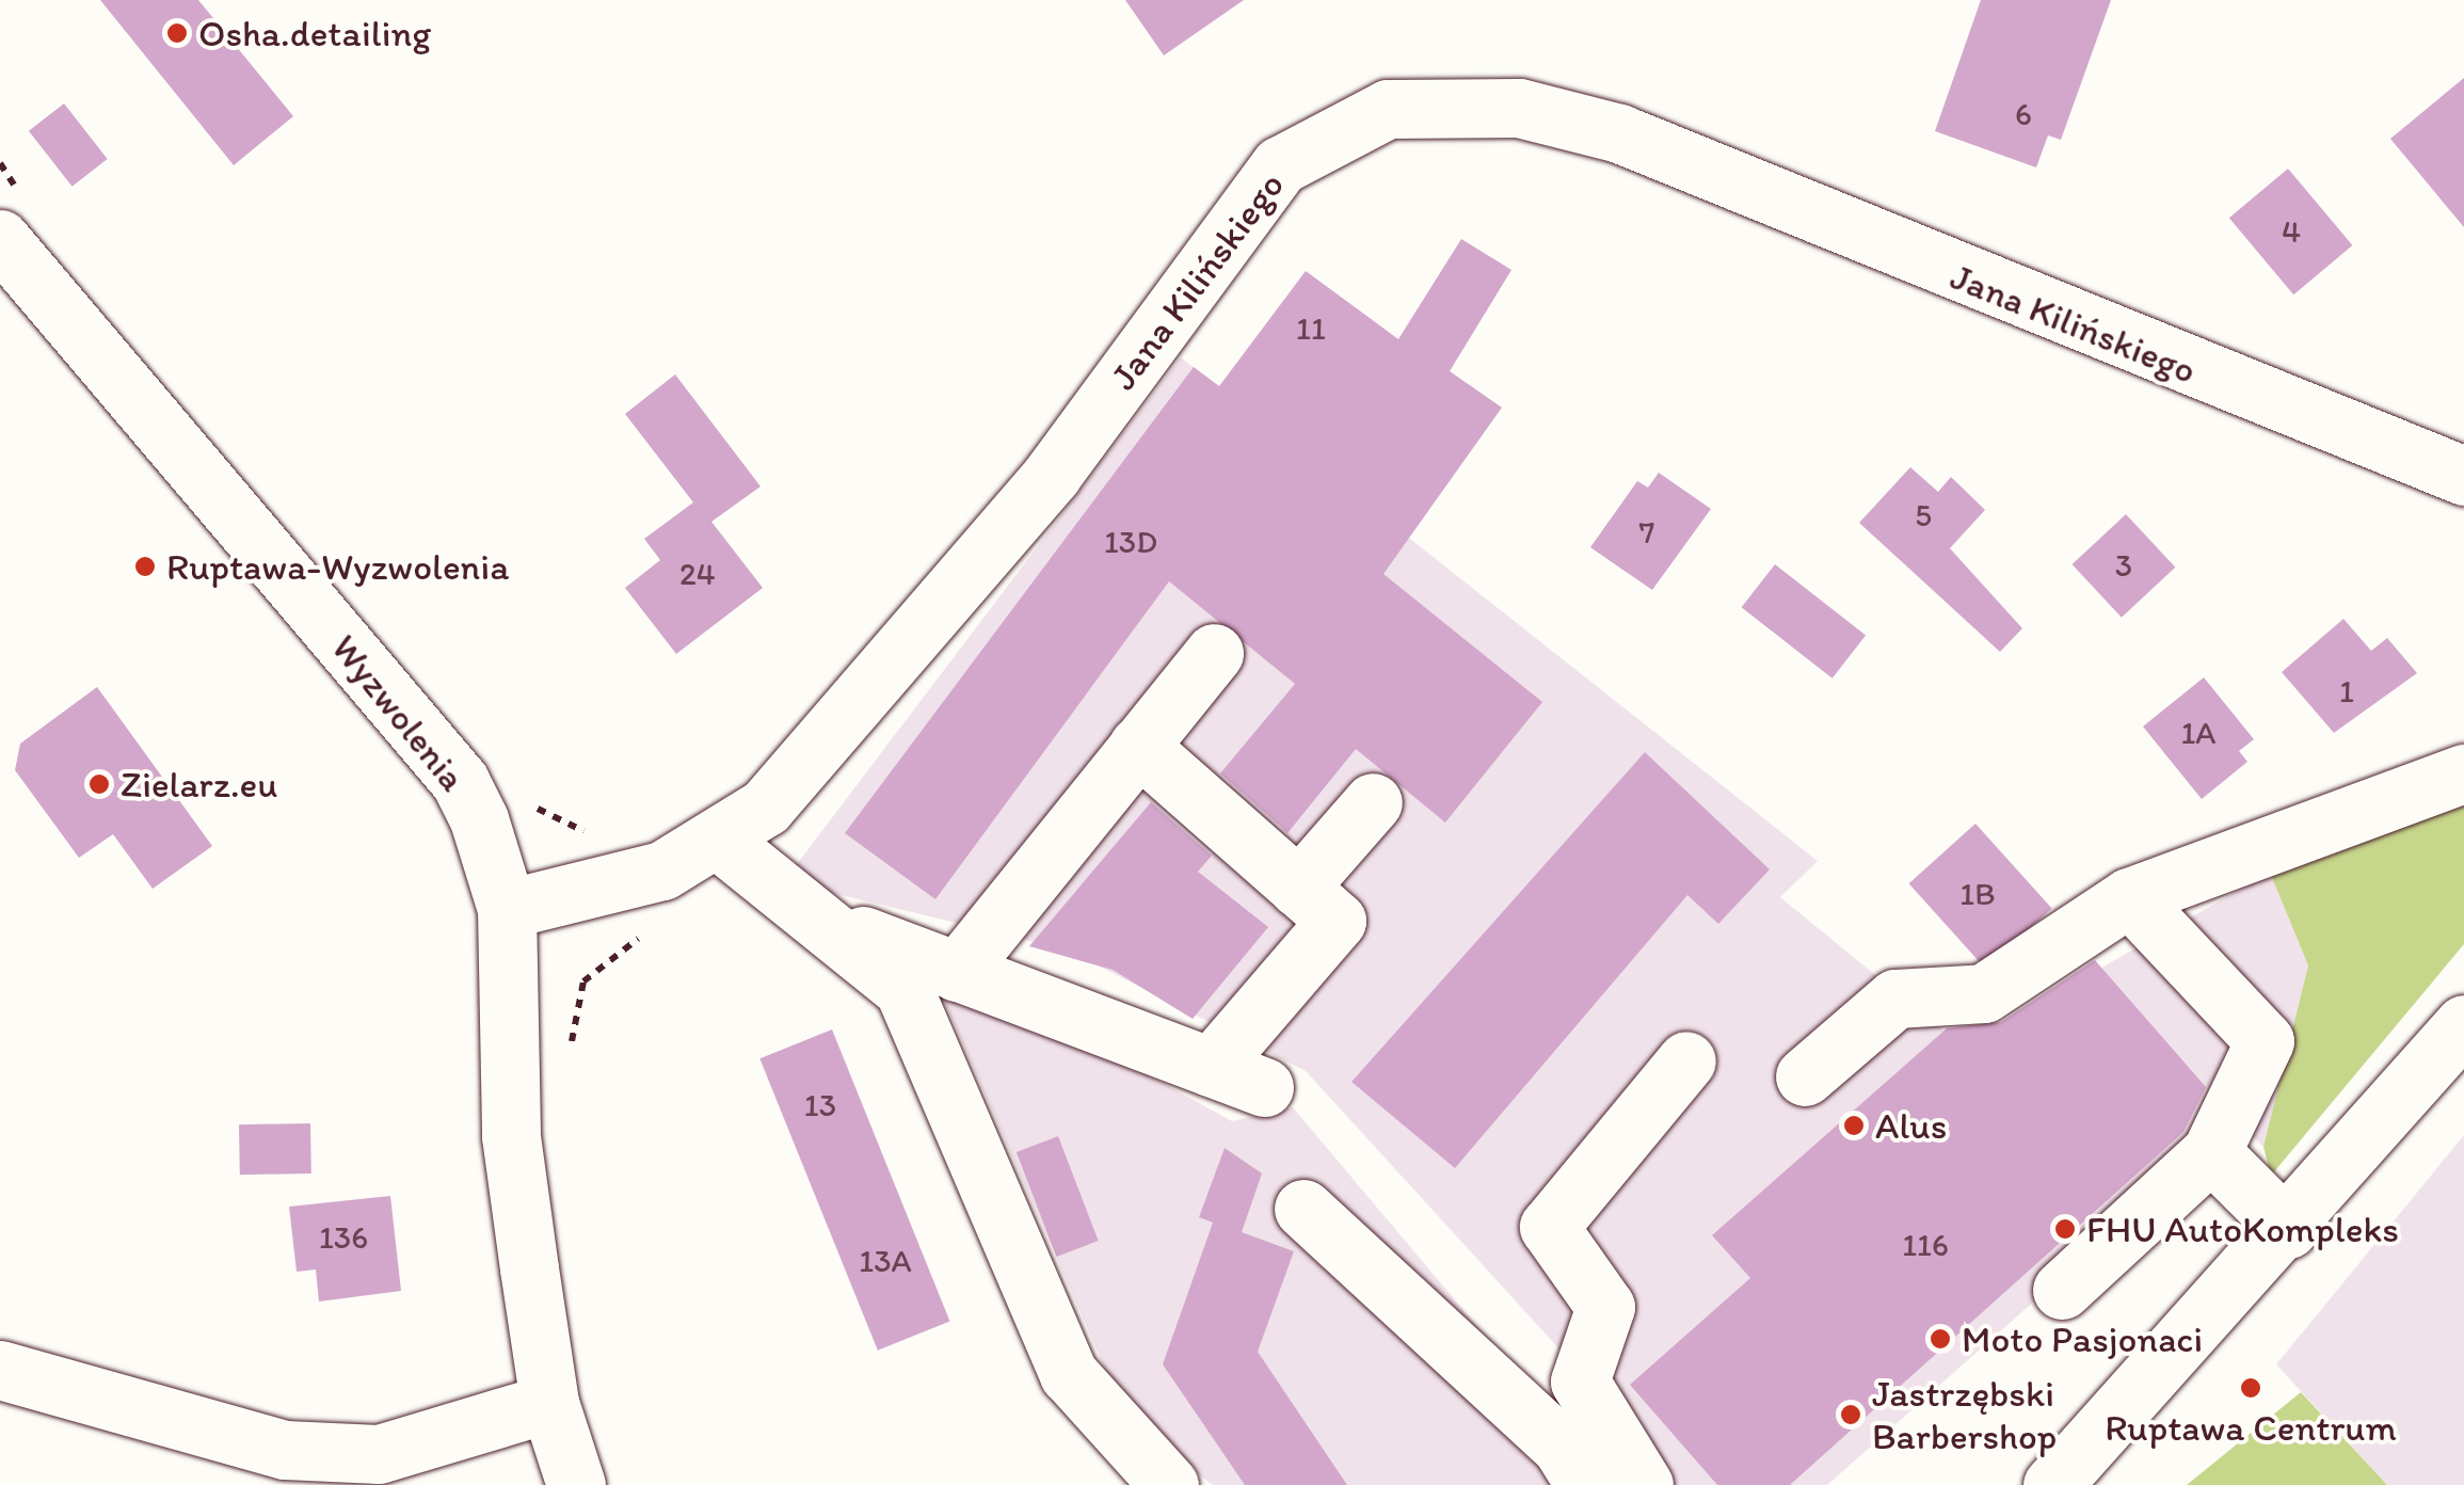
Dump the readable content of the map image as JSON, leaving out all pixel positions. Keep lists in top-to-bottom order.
{
  "streets": {
    "street": ["Jana Kilińskiego", "Wyzwolenia"]
  },
  "crossings": [
    ["Jana Kilińskiego", "Wyzwolenia"]
  ],
  "places": [
    "Osha.detailing",
    "Ruptawa-Wyzwolenia",
    "Zielarz.eu",
    "Alus",
    "FHU AutoKompleks",
    "Moto Pasjonaci",
    "Ruptawa Centrum",
    "Jastrzębski Barbershop"
  ],
  "house_numbers": [
    "6",
    "4",
    "11",
    "5",
    "7",
    "13D",
    "3",
    "24",
    "1",
    "1A",
    "1B",
    "13",
    "136",
    "116",
    "13A"
  ]
}
